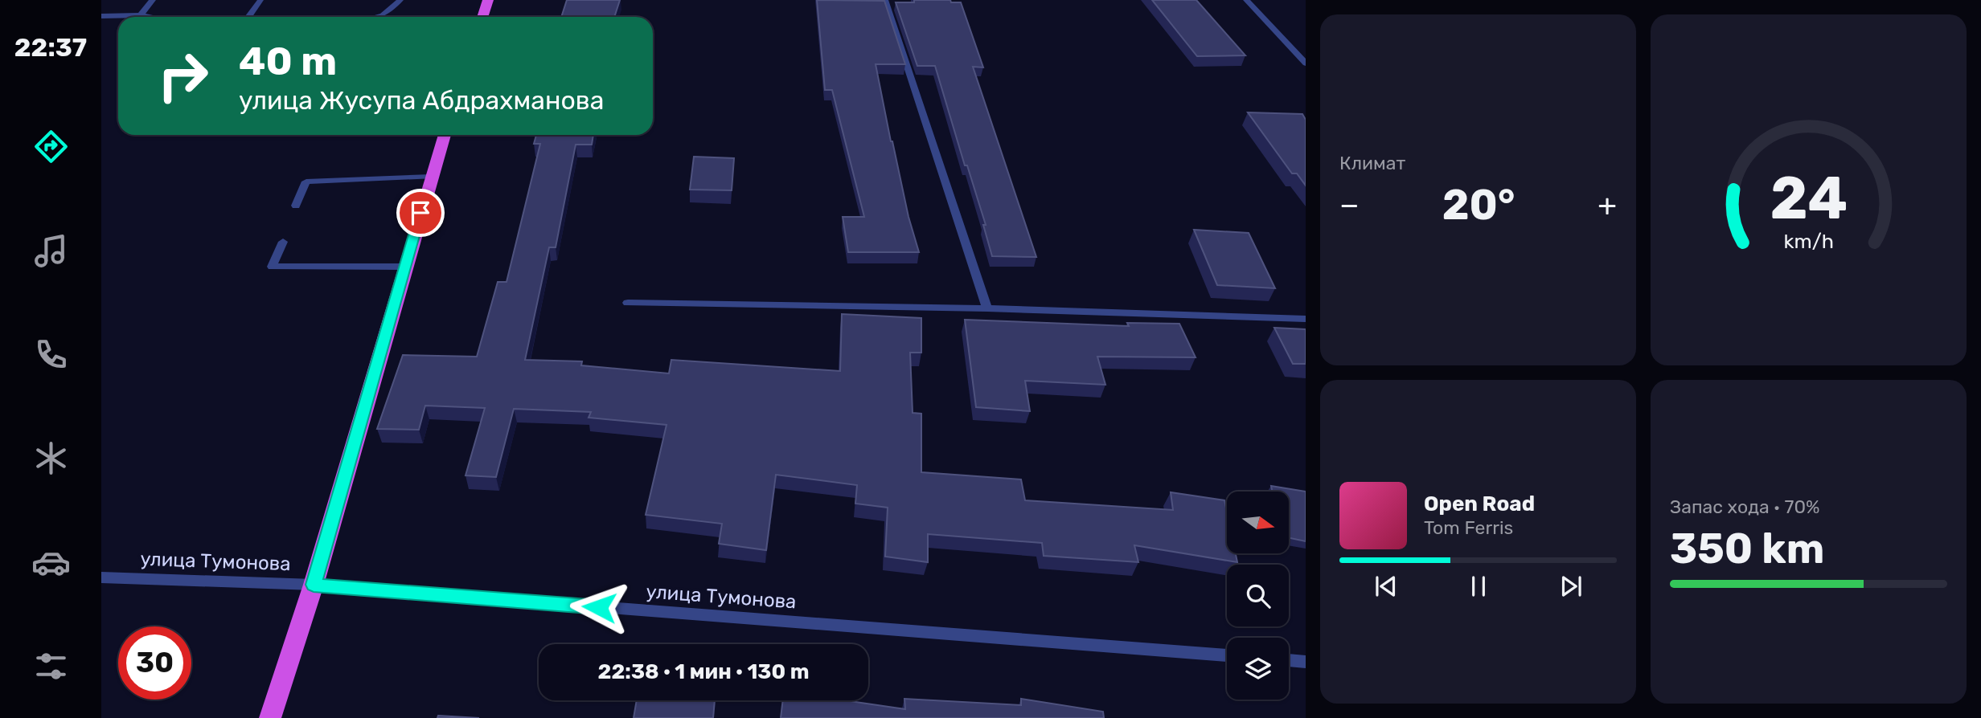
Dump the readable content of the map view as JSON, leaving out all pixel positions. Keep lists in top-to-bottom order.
{
  "streets": {
    "street": ["улица Тумонова"]
  },
  "north": "right",
  "page": {
    "tabs": "22:37",
    "tile": [
      "Климат",
      ["Запас хода · 70%", "350 km"]
    ],
    "turn": ["40 m", "улица Жусупа Абдрахманова"],
    "heat": ["−", "20°", "+"],
    "song": ["Open Road", "Tom Ferris"],
    "limit": "30",
    "trip": "22:38 · 1 мин · 130 m",
    "gauge": ["24", "km/h"]
  }
}
